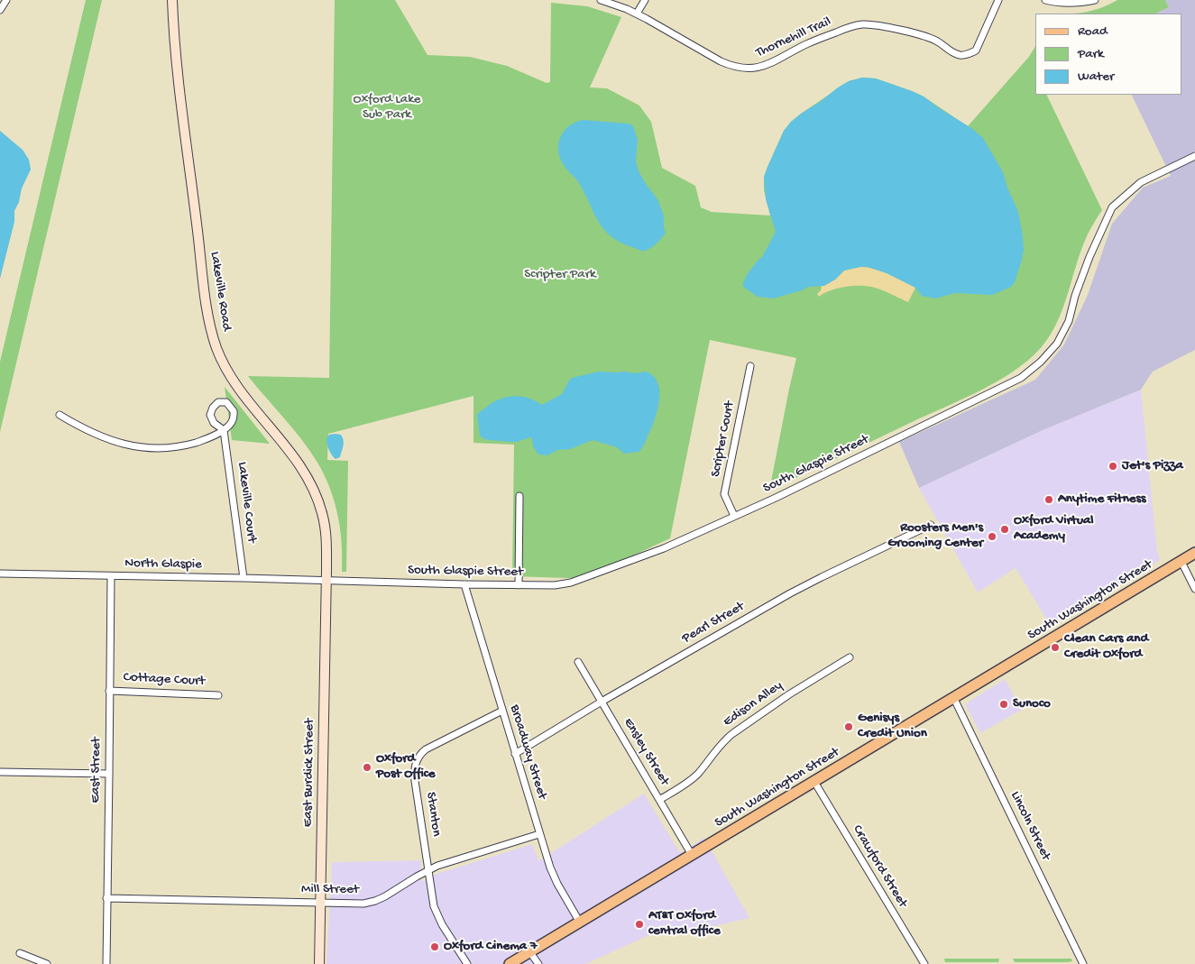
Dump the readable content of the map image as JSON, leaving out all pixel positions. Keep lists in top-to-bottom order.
{
  "streets": {
    "main road": ["Lakeville Road", "South Washington Street", "East Burdick Street"],
    "street": [
      "Thornehill Trail",
      "Scripter Court",
      "South Glaspie Street",
      "Lakeville Court",
      "North Glaspie",
      "Pearl Street",
      "Cottage Court",
      "Edison Alley",
      "Broadway Street",
      "Ensley Street",
      "East Street",
      "Stanton",
      "Lincoln Street",
      "Crawford Street",
      "Mill Street"
    ]
  },
  "crossings": [
    ["Lakeville Road", "South Glaspie Street"],
    ["Lakeville Road", "North Glaspie"],
    ["Lakeville Road", "East Burdick Street"],
    ["Scripter Court", "South Glaspie Street"],
    ["South Glaspie Street", "North Glaspie"],
    ["South Glaspie Street", "Broadway Street"],
    ["South Glaspie Street", "East Burdick Street"],
    ["Lakeville Court", "North Glaspie"],
    ["North Glaspie", "East Street"],
    ["North Glaspie", "East Burdick Street"],
    ["South Washington Street", "Broadway Street"],
    ["South Washington Street", "Ensley Street"],
    ["South Washington Street", "Lincoln Street"],
    ["South Washington Street", "Crawford Street"],
    ["Pearl Street", "Broadway Street"],
    ["Pearl Street", "Ensley Street"],
    ["Cottage Court", "East Street"],
    ["Edison Alley", "Ensley Street"],
    ["Broadway Street", "Stanton"],
    ["Broadway Street", "Mill Street"],
    ["East Street", "Mill Street"],
    ["East Burdick Street", "Mill Street"],
    ["Stanton", "Mill Street"]
  ],
  "parks": ["Oxford Lake Sub Park", "Scripter Park"],
  "places": [
    "Jet's Pizza",
    "Anytime Fitness",
    "Oxford Virtual Academy",
    "Roosters Men's Grooming Center",
    "Clean Cars and Credit Oxford",
    "Sunoco",
    "Genisys Credit Union",
    "Oxford Post Office",
    "AT&T Oxford central office",
    "Oxford Cinema 7"
  ],
  "legend": ["Road", "Park", "Water"]
}
